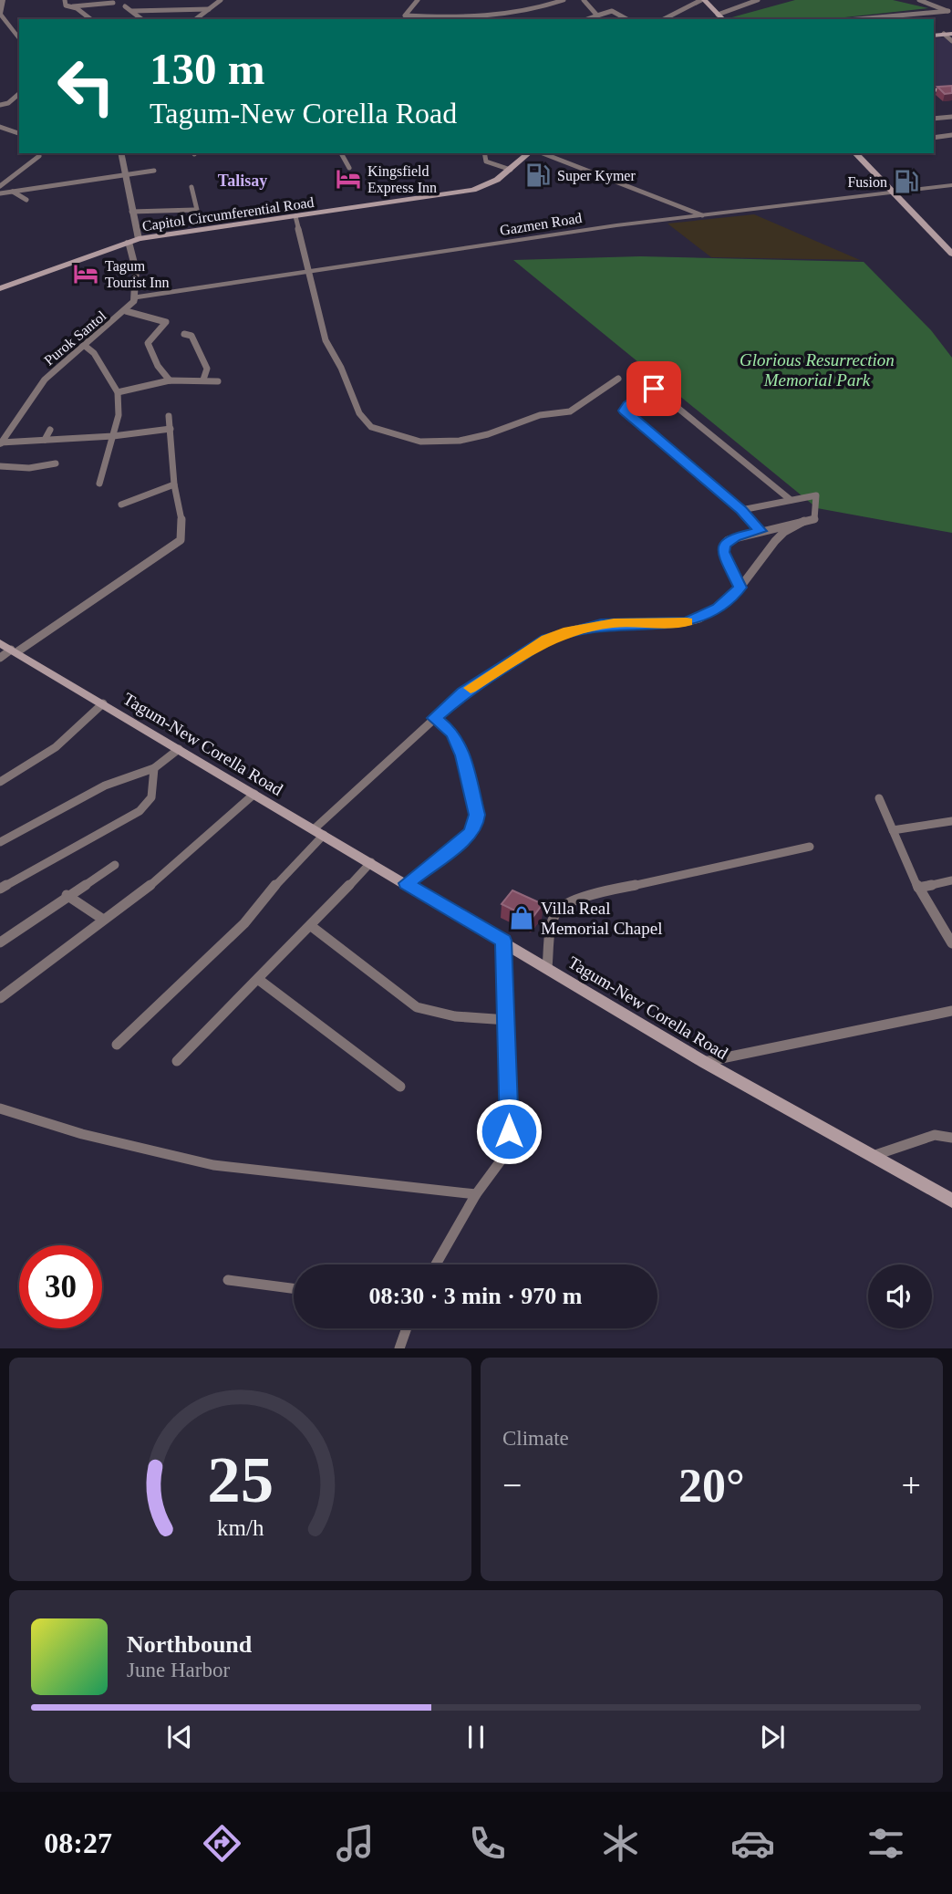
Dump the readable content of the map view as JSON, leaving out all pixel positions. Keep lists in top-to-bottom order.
{
  "streets": {
    "main road": ["Capitol Circumferential Road", "Tagum-New Corella Road"],
    "street": ["Gazmen Road", "Purok Santol"]
  },
  "crossings": [
    ["Gazmen Road", "Purok Santol"]
  ],
  "districts": ["Talisay"],
  "parks": ["Glorious Resurrection Memorial Park"],
  "places": {
    "fuel station": ["Super Kymer", "Fusion"],
    "hotel": ["Kingsfield Express Inn", "Tagum Tourist Inn"],
    "shop": ["Villa Real Memorial Chapel"]
  },
  "page": {
    "turn": ["130 m", "Tagum-New Corella Road"],
    "limit": "30",
    "trip": "08:30 · 3 min · 970 m",
    "tile": "Climate",
    "heat": ["−", "20°", "+"],
    "song": ["Northbound", "June Harbor"],
    "tabs": "08:27",
    "gauge": ["25", "km/h"]
  }
}
